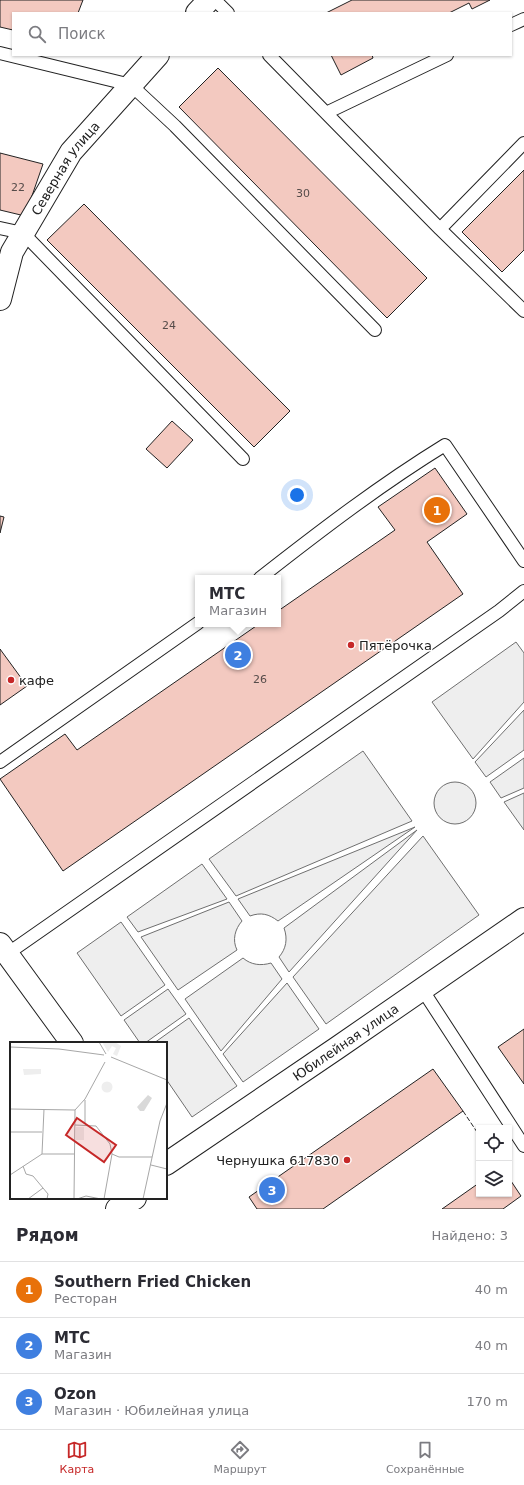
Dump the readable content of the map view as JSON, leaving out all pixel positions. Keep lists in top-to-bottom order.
{
  "streets": {
    "street": ["Северная улица", "Юбилейная улица"]
  },
  "places": ["Пятёрочка", "кафе", "Чернушка 617830"],
  "house_numbers": [
    "22",
    "30",
    "24",
    "26"
  ],
  "page": {
    "search": "Поиск",
    "pins": ["1", "2", "3"],
    "popup": ["МТС", "Магазин"],
    "heading": ["Рядом", "Найдено: 3"],
    "list": [
      {
        "mark": "1",
        "name": "Southern Fried Chicken",
        "note": "Ресторан",
        "value": "40 m"
      },
      {
        "mark": "2",
        "name": "МТС",
        "note": "Магазин",
        "value": "40 m"
      },
      {
        "mark": "3",
        "name": "Ozon",
        "note": "Магазин · Юбилейная улица",
        "value": "170 m"
      }
    ],
    "nav": ["Карта", "Маршрут", "Сохранённые"]
  }
}
